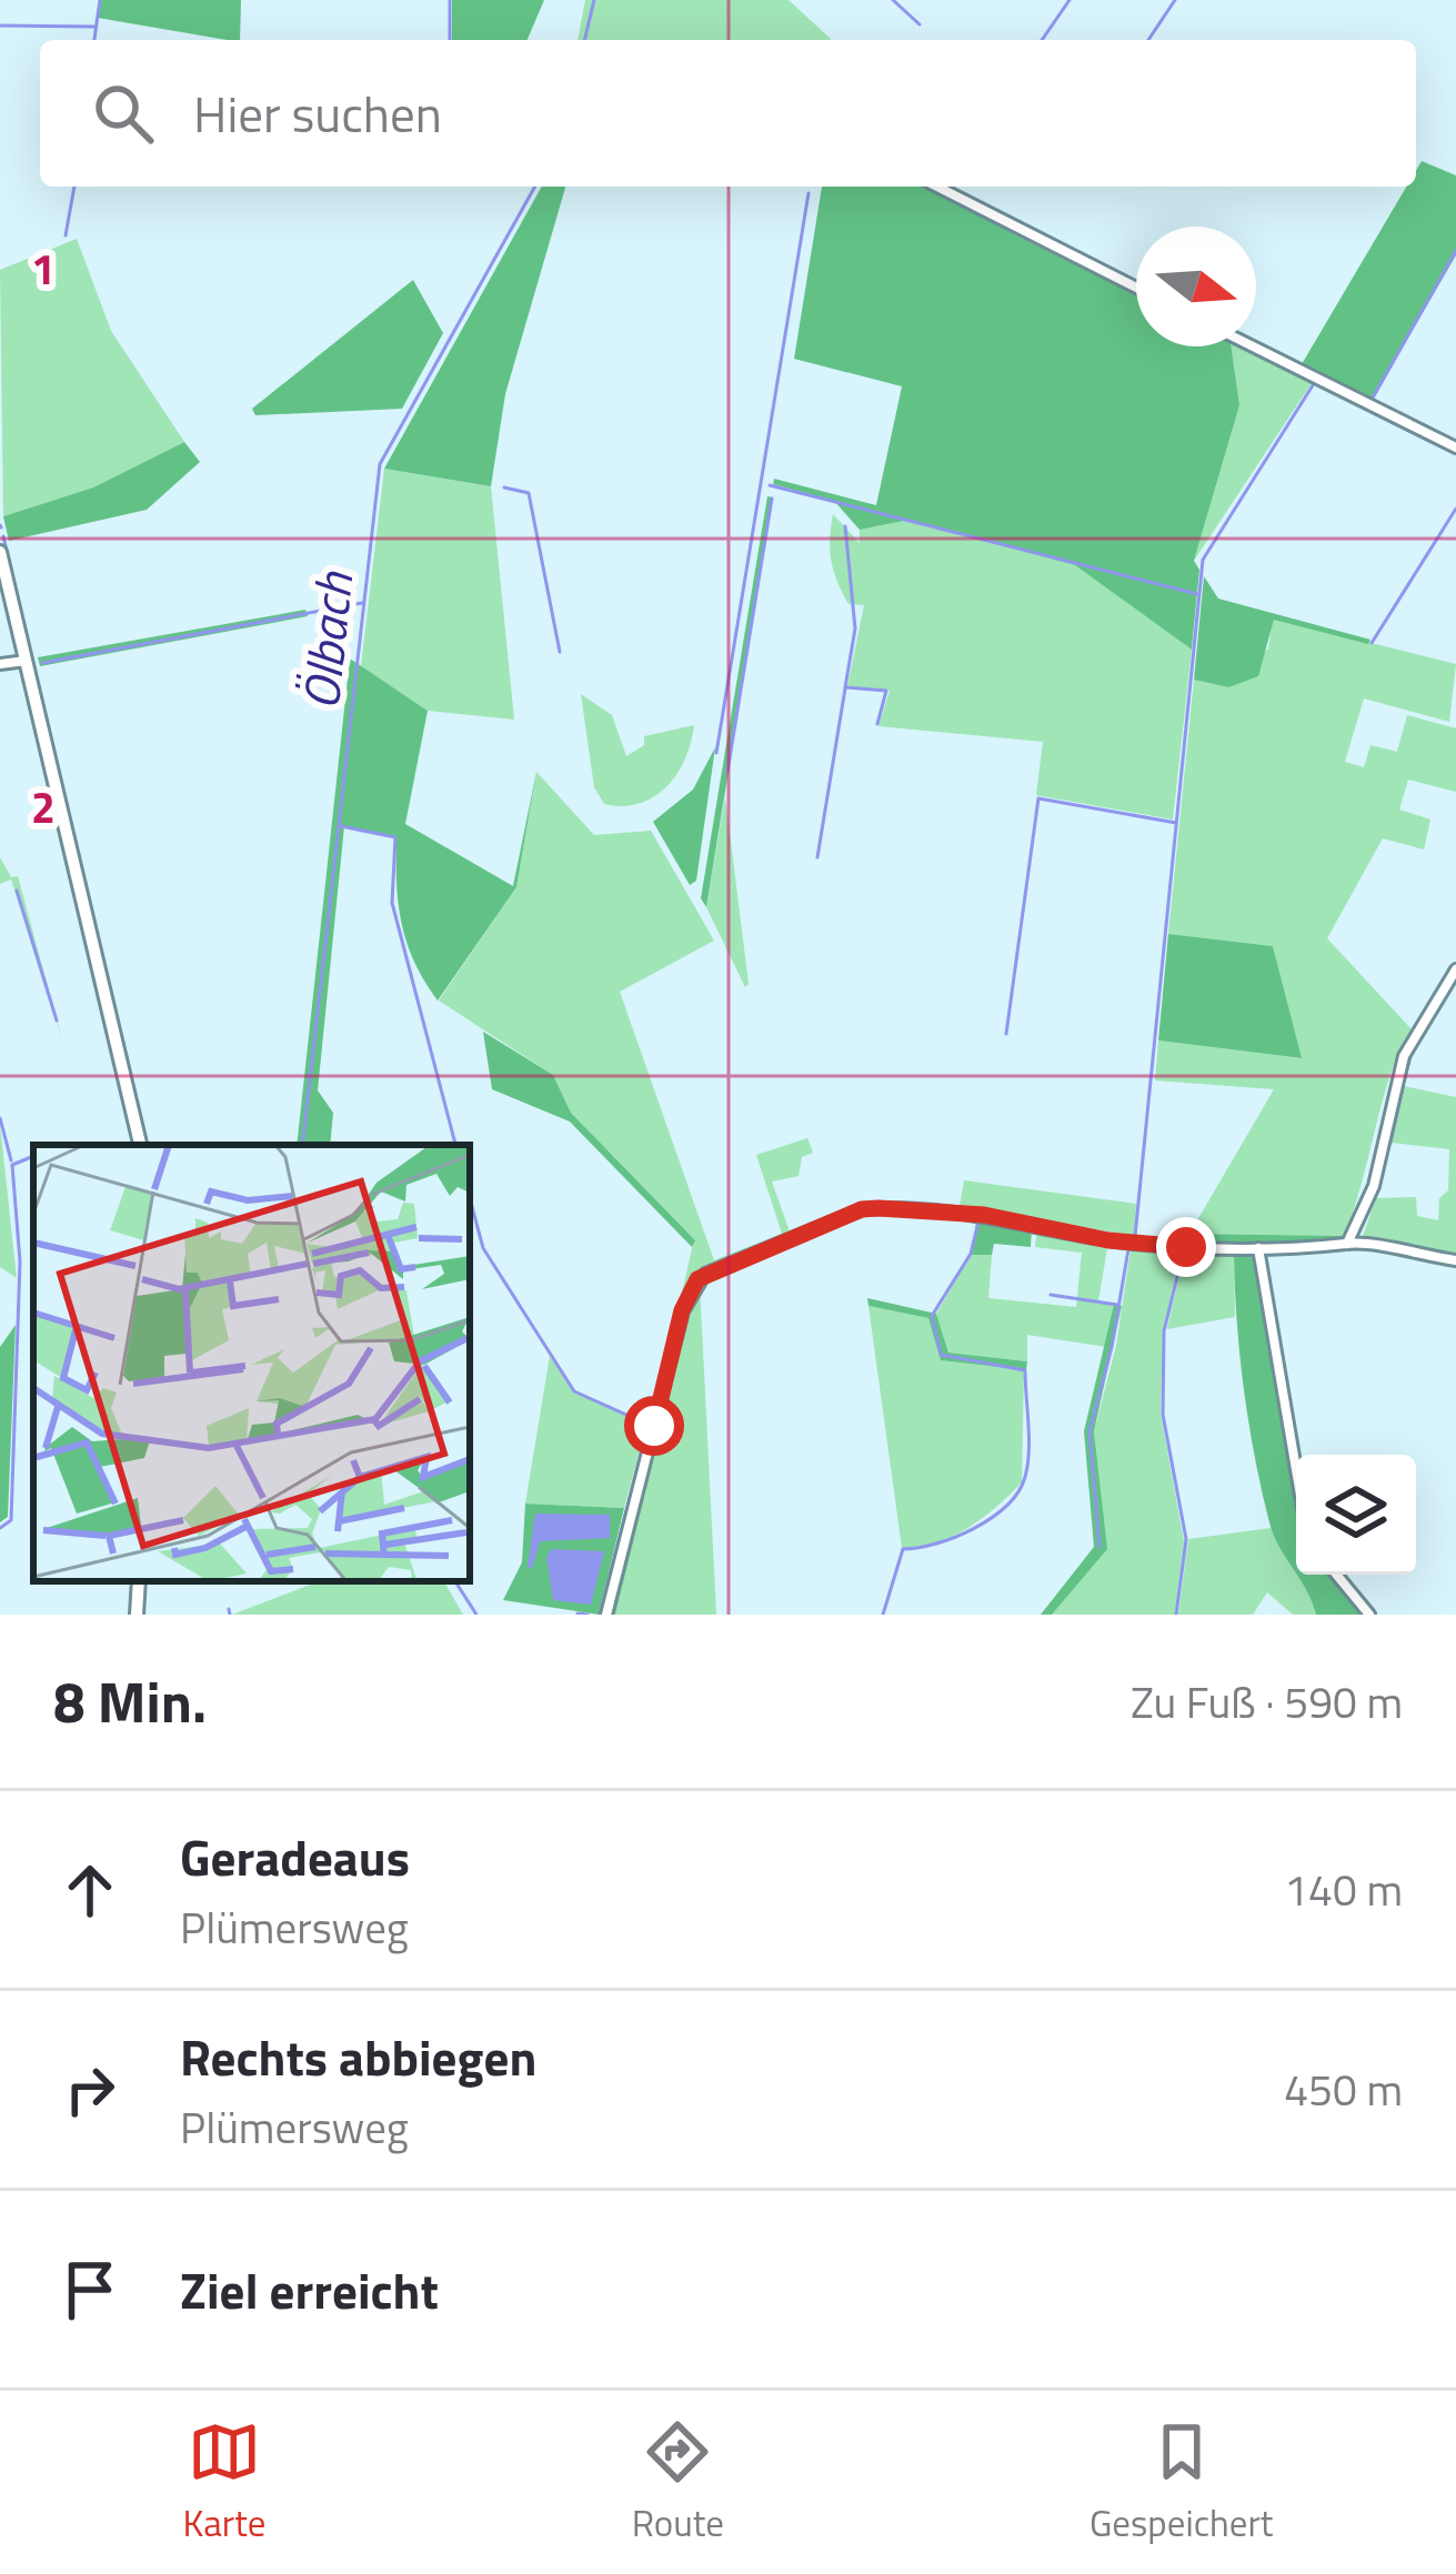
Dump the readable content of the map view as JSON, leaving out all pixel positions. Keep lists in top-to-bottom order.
{
  "water": ["Ölbach"],
  "north": "right",
  "page": {
    "search": "Hier suchen",
    "heading": ["8 Min.", "Zu Fuß · 590 m"],
    "list": [
      ["Geradeaus", "Plümersweg", "140 m"],
      ["Rechts abbiegen", "Plümersweg", "450 m"],
      "Ziel erreicht"
    ],
    "nav": ["Karte", "Route", "Gespeichert"]
  },
  "grid": {
    "rows": ["1", "2"]
  }
}
